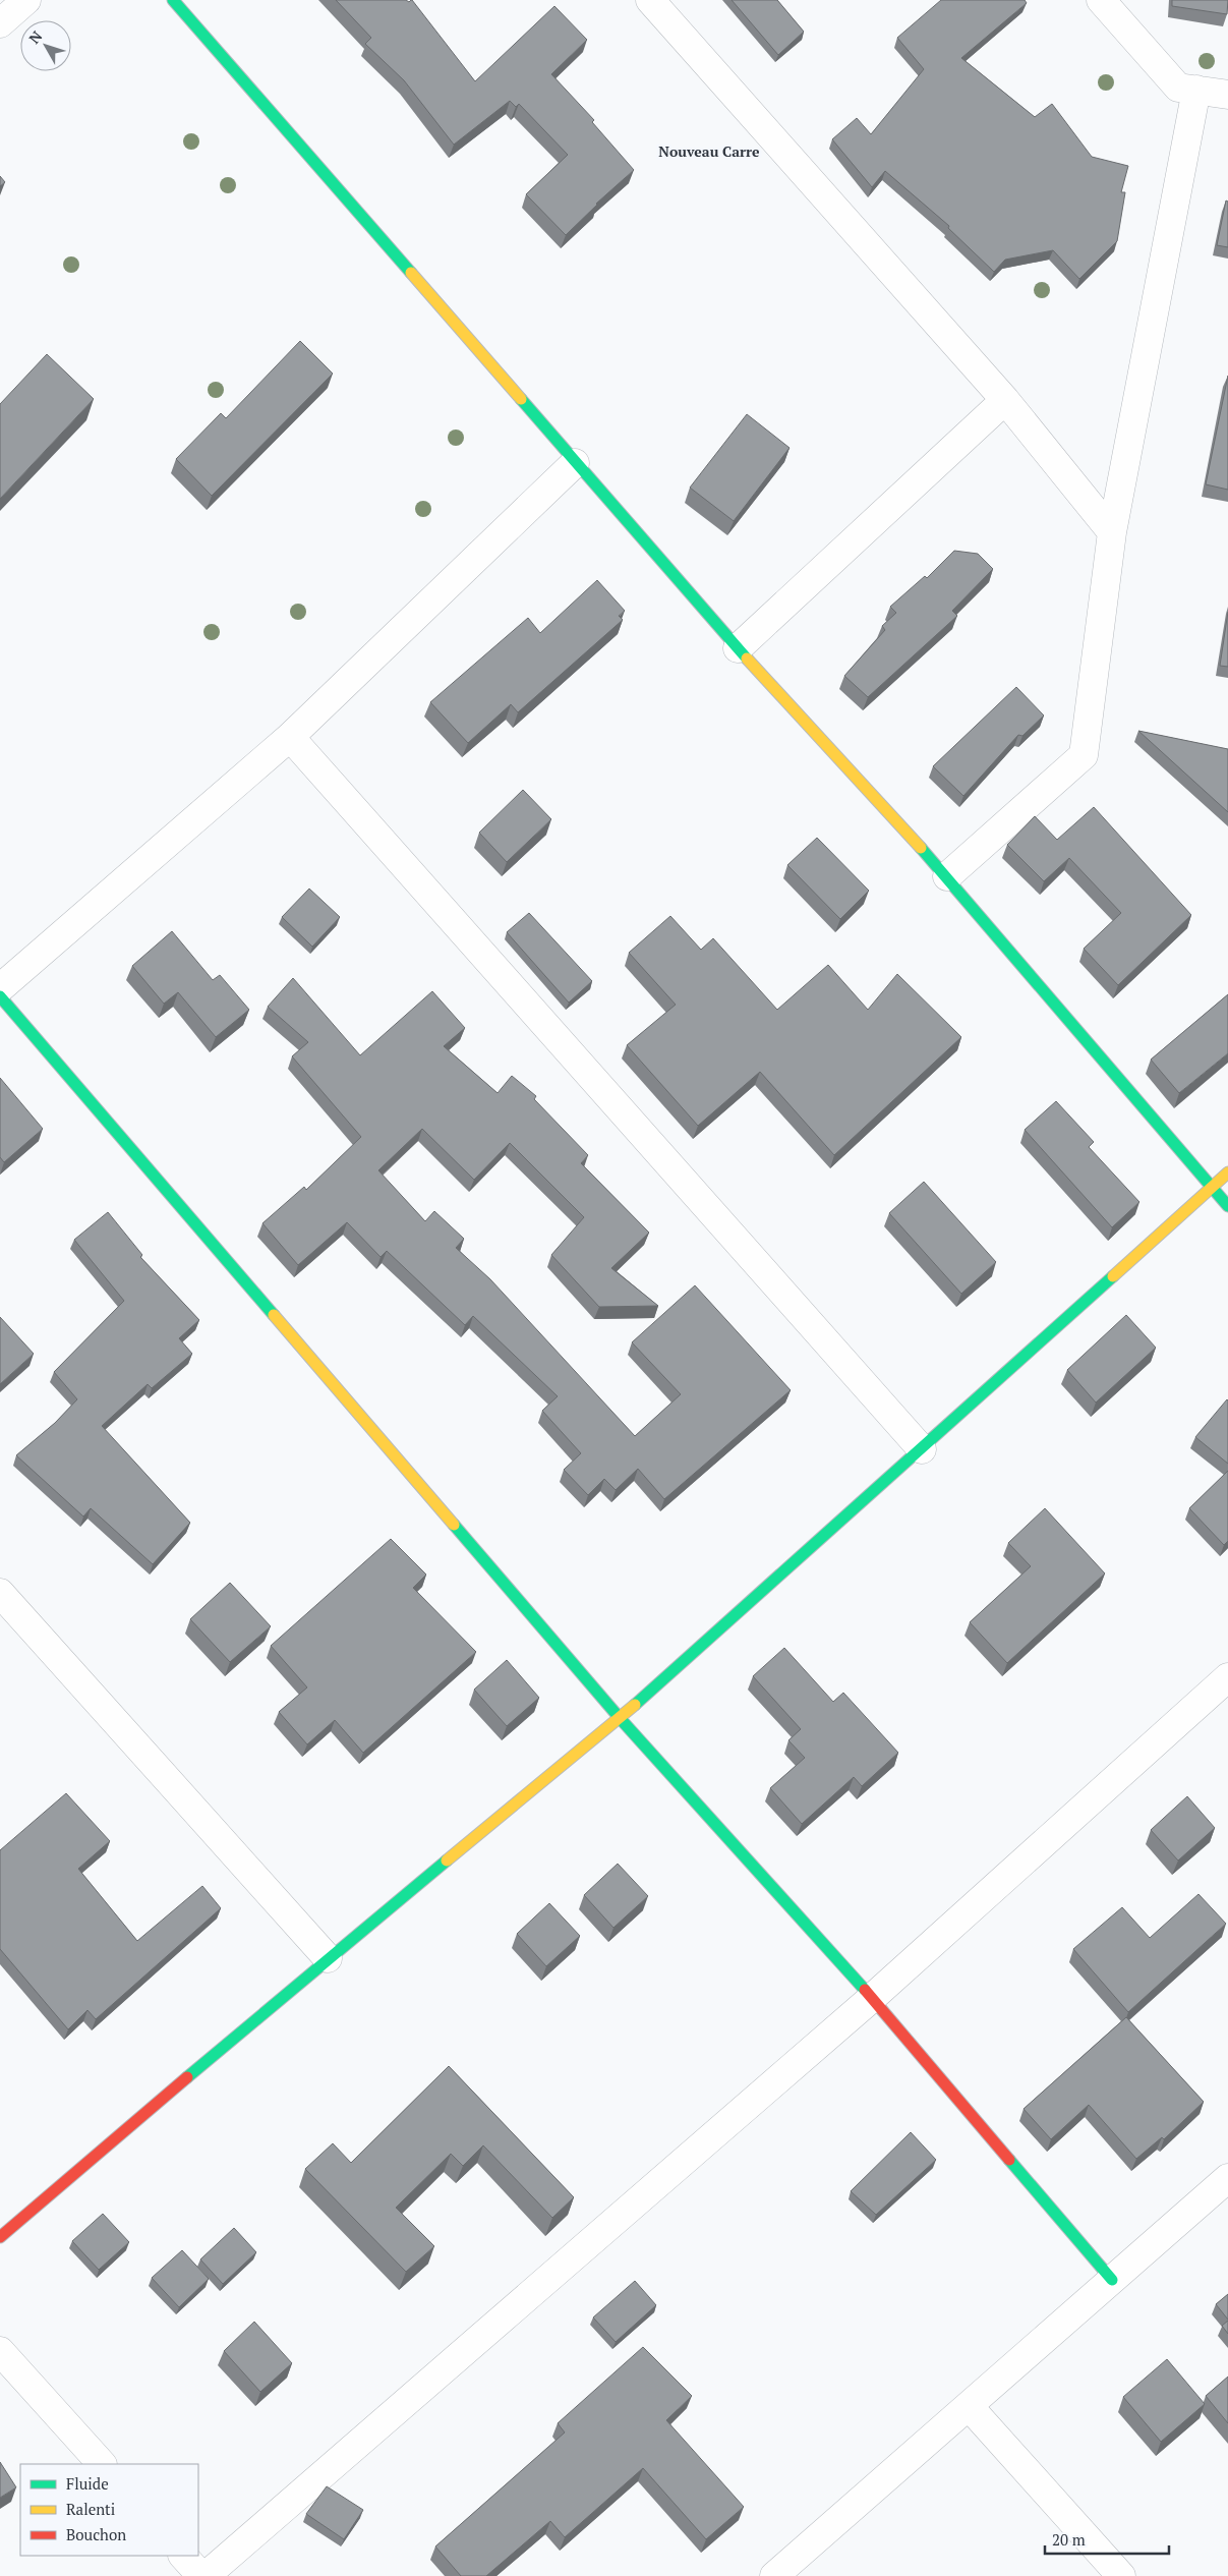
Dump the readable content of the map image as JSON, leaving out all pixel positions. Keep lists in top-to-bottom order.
{
  "districts": ["Nouveau Carre"],
  "legend": ["Fluide", "Ralenti", "Bouchon"],
  "scale_bar": "20 m",
  "north": "top left"
}
